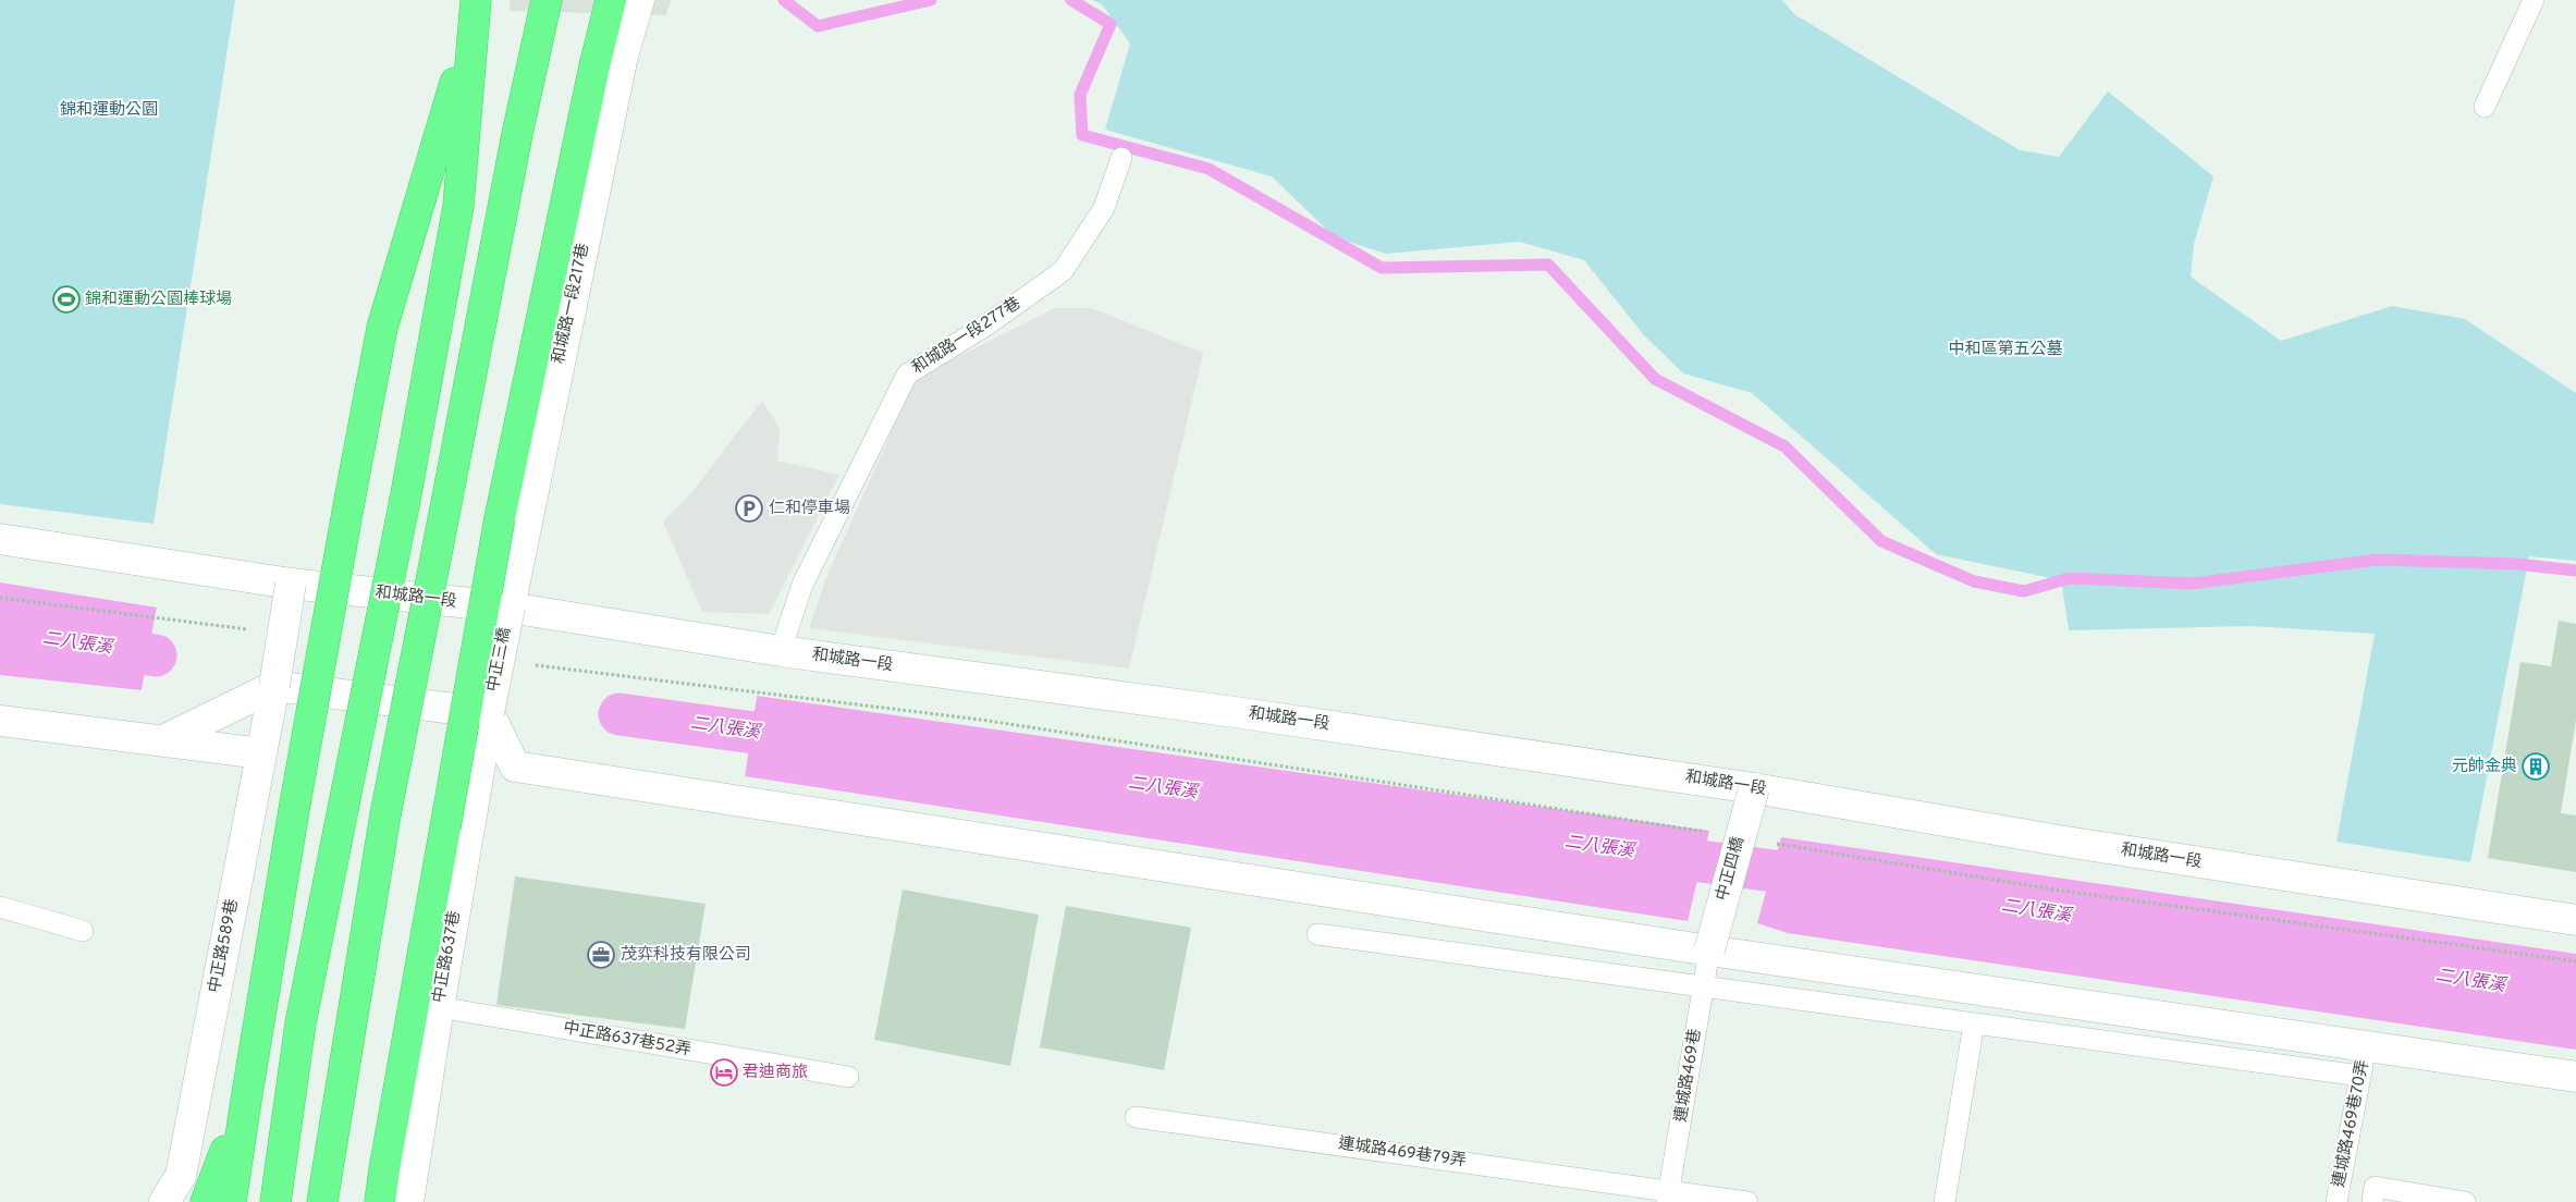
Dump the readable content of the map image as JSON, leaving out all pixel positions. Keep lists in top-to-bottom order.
{
  "streets": {
    "street": [
      "和城路一段217巷",
      "和城路一段",
      "中正三橋",
      "中正四橋",
      "中正路589巷",
      "中正路637巷"
    ],
    "lane": [
      "和城路一段277巷",
      "中正路637巷52弄",
      "連城路469巷",
      "連城路469巷70弄",
      "連城路469巷79弄"
    ]
  },
  "crossings": [
    ["和城路一段217巷", "和城路一段"],
    ["和城路一段217巷", "中正三橋"],
    ["和城路一段277巷", "和城路一段"],
    ["和城路一段", "中正三橋"],
    ["和城路一段", "中正四橋"],
    ["中正三橋", "中正路637巷"],
    ["中正四橋", "連城路469巷"],
    ["中正路637巷", "中正路637巷52弄"],
    ["連城路469巷", "連城路469巷79弄"]
  ],
  "water": ["二八張溪"],
  "parks": ["錦和運動公園", "中和區第五公墓"],
  "places": {
    "sports": ["錦和運動公園棒球場"],
    "parking": ["仁和停車場"],
    "building": ["元帥金典"],
    "office": ["茂弈科技有限公司"],
    "hotel": ["君迪商旅"]
  }
}
